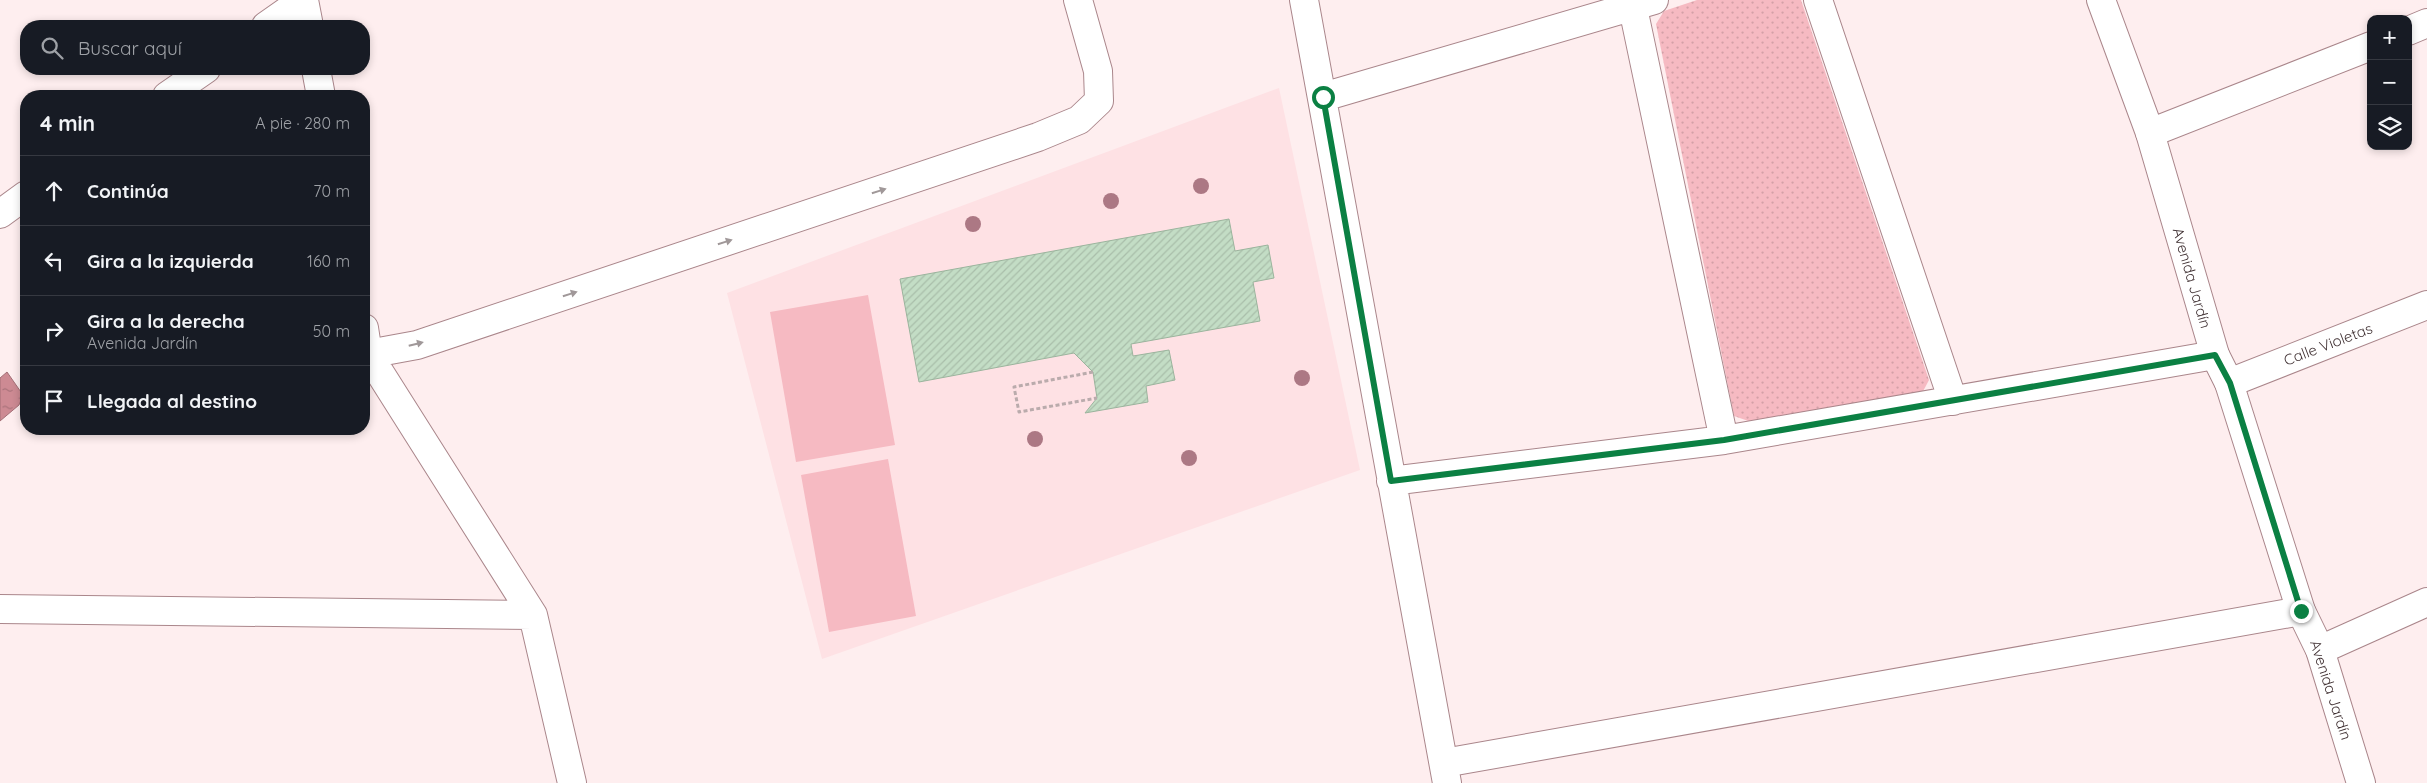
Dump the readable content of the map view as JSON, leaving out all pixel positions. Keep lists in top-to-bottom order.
{
  "streets": {
    "street": ["Avenida Jardín", "Calle Violetas"]
  },
  "crossings": [
    ["Avenida Jardín", "Calle Violetas"]
  ],
  "page": {
    "map_buttons": ["+", "−"],
    "search": "Buscar aquí",
    "heading": ["4 min", "A pie · 280 m"],
    "list": [
      ["Continúa", "70 m"],
      ["Gira a la izquierda", "160 m"],
      ["Gira a la derecha", "Avenida Jardín", "50 m"],
      "Llegada al destino"
    ]
  }
}
